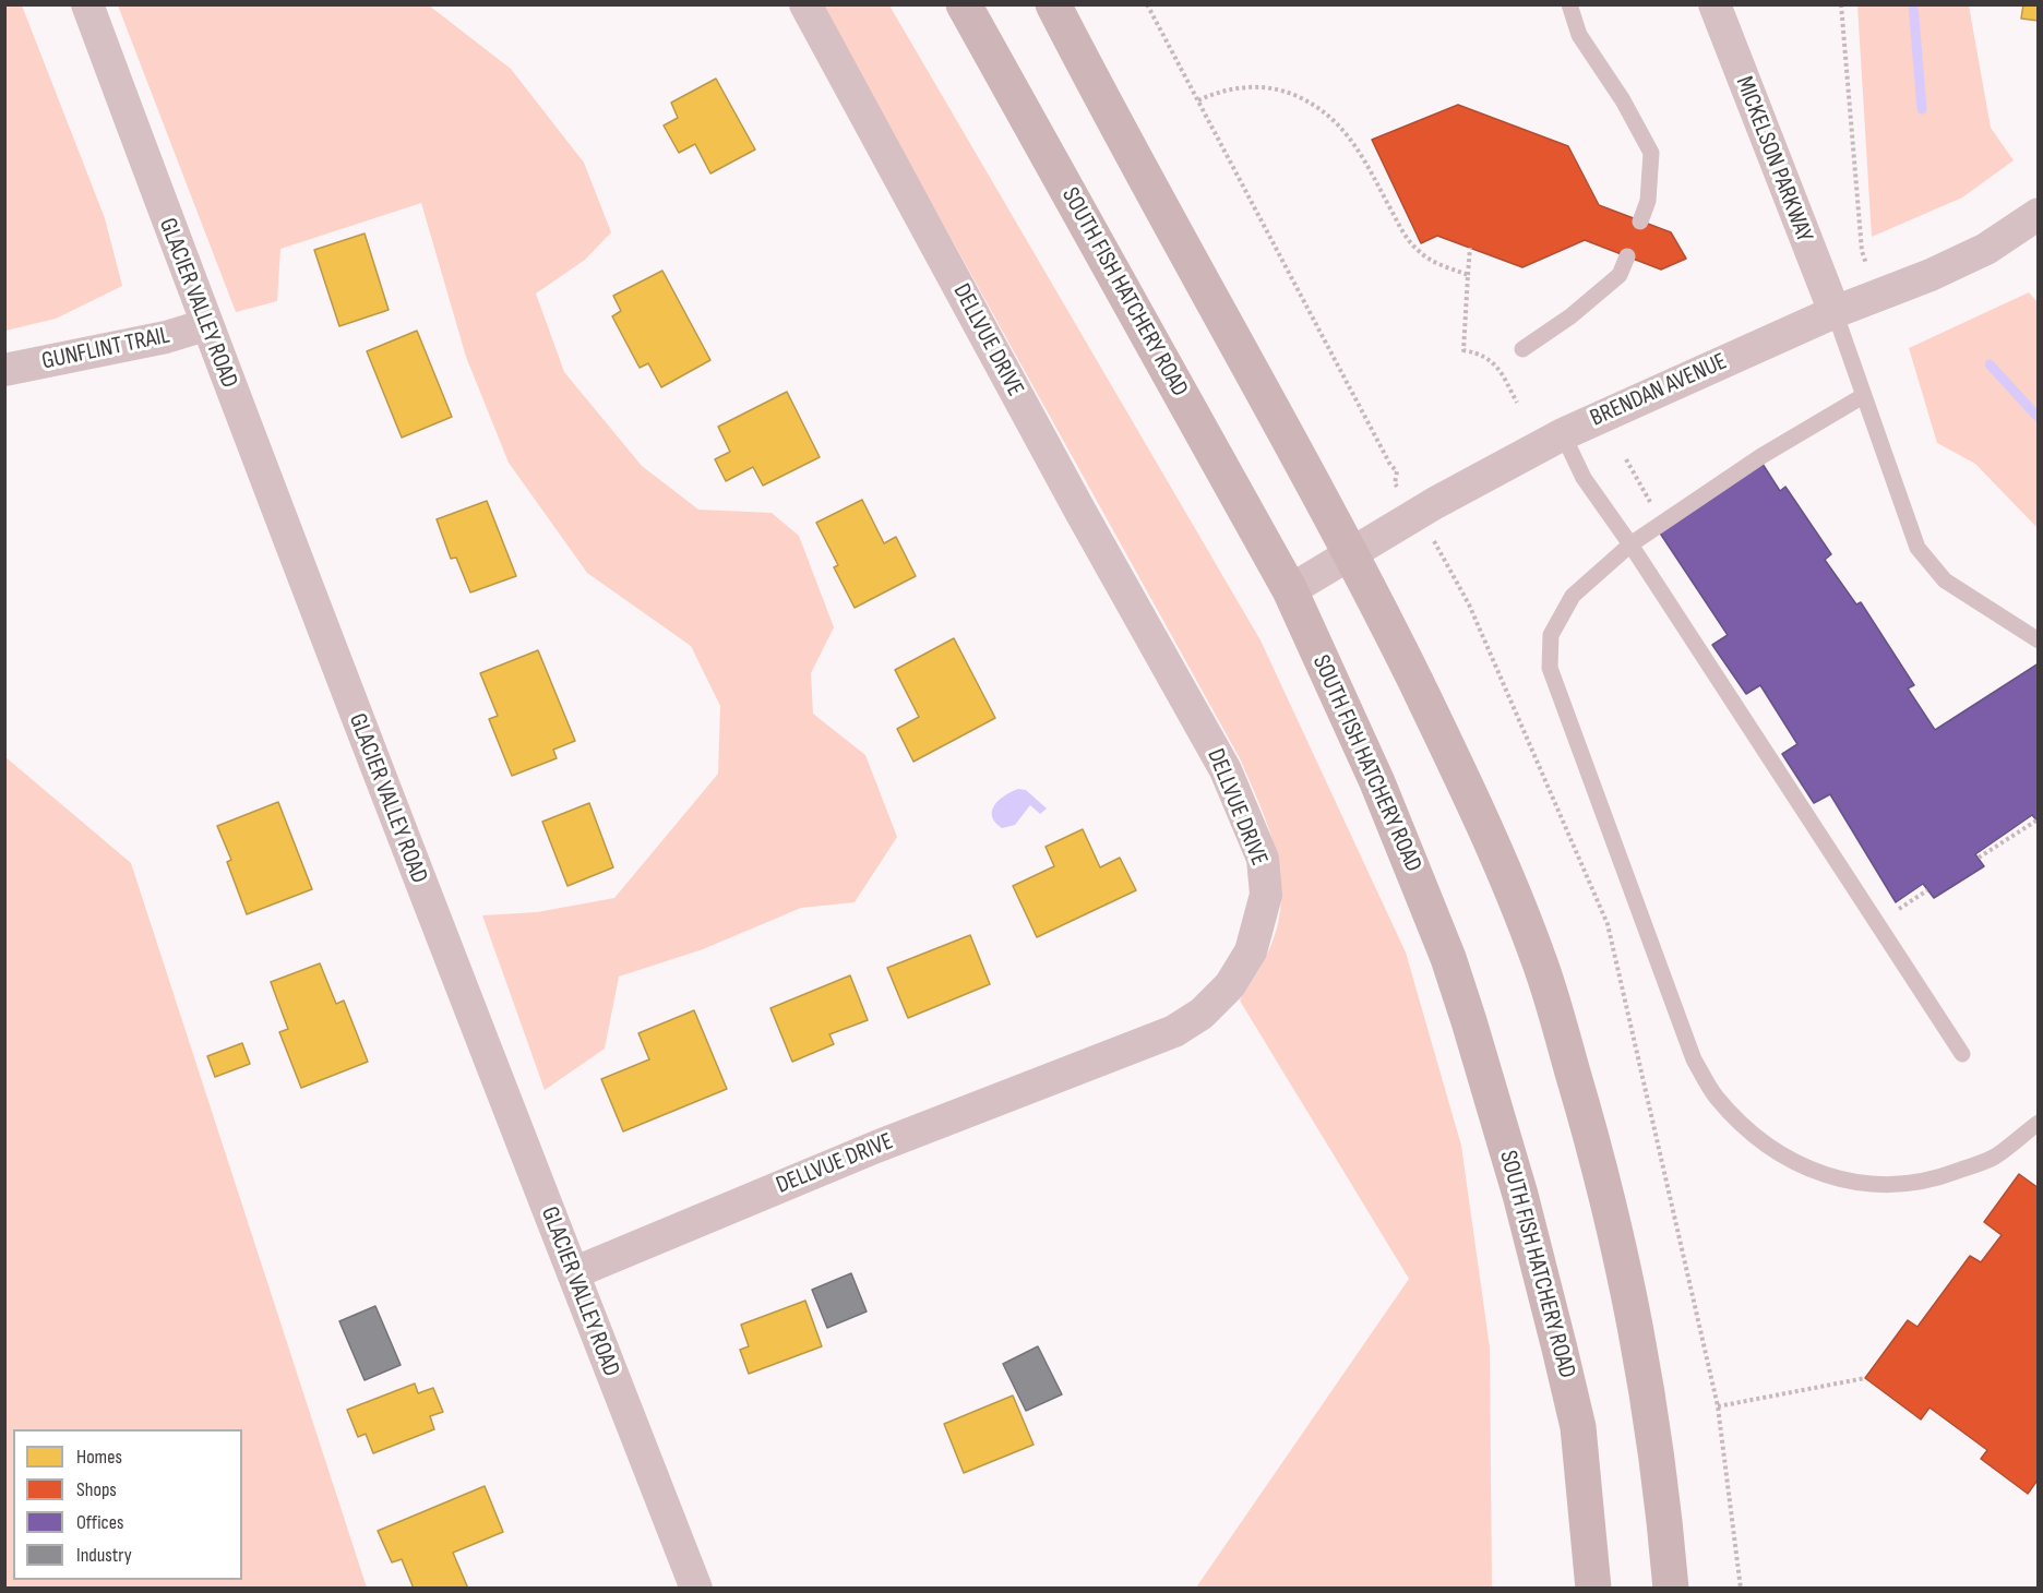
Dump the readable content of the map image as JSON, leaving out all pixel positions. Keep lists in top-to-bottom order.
{
  "streets": {
    "main road": ["SOUTH FISH HATCHERY ROAD"],
    "street": [
      "MICKELSON PARKWAY",
      "GLACIER VALLEY ROAD",
      "DELLVUE DRIVE",
      "GUNFLINT TRAIL",
      "BRENDAN AVENUE"
    ]
  },
  "crossings": [
    ["MICKELSON PARKWAY", "BRENDAN AVENUE"],
    ["SOUTH FISH HATCHERY ROAD", "BRENDAN AVENUE"],
    ["GLACIER VALLEY ROAD", "DELLVUE DRIVE"],
    ["GLACIER VALLEY ROAD", "GUNFLINT TRAIL"]
  ],
  "legend": [
    "Homes",
    "Shops",
    "Offices",
    "Industry"
  ]
}
